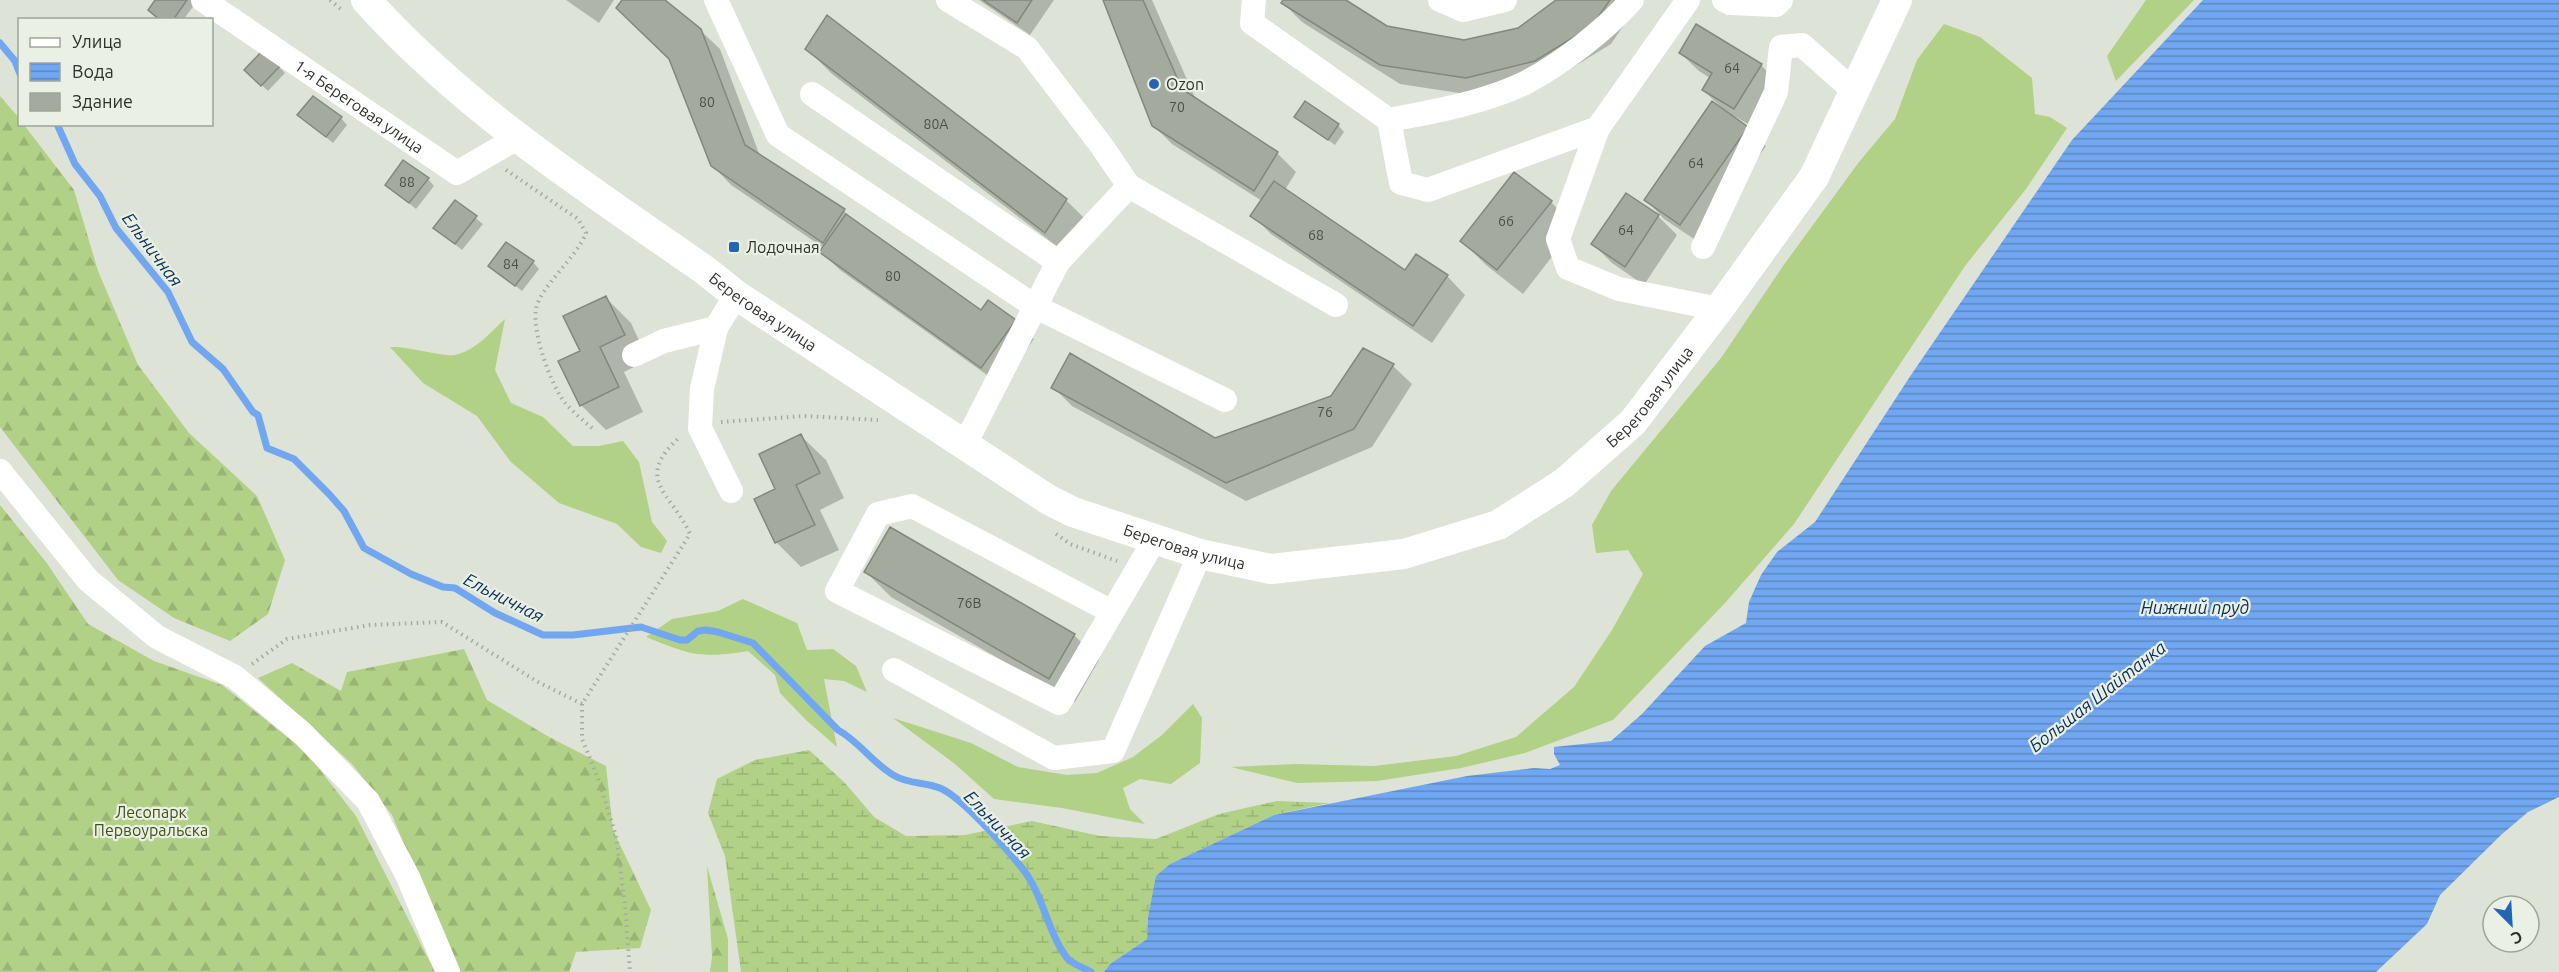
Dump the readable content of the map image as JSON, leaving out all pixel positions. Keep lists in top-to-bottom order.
{
  "streets": {
    "main road": ["Береговая улица"],
    "street": ["1-я Береговая улица"]
  },
  "crossings": [
    ["1-я Береговая улица", "Береговая улица"]
  ],
  "water": ["Ельничная", "Нижний пруд", "Большая Шайтанка"],
  "parks": ["Лесопарк Первоуральска"],
  "places": {
    "other": ["Ozon"],
    "transit": ["Лодочная"]
  },
  "house_numbers": [
    "64",
    "80",
    "70",
    "80А",
    "64",
    "88",
    "66",
    "64",
    "68",
    "84",
    "80",
    "76",
    "76В"
  ],
  "legend": ["Улица", "Вода", "Здание"],
  "north": "bottom right"
}
